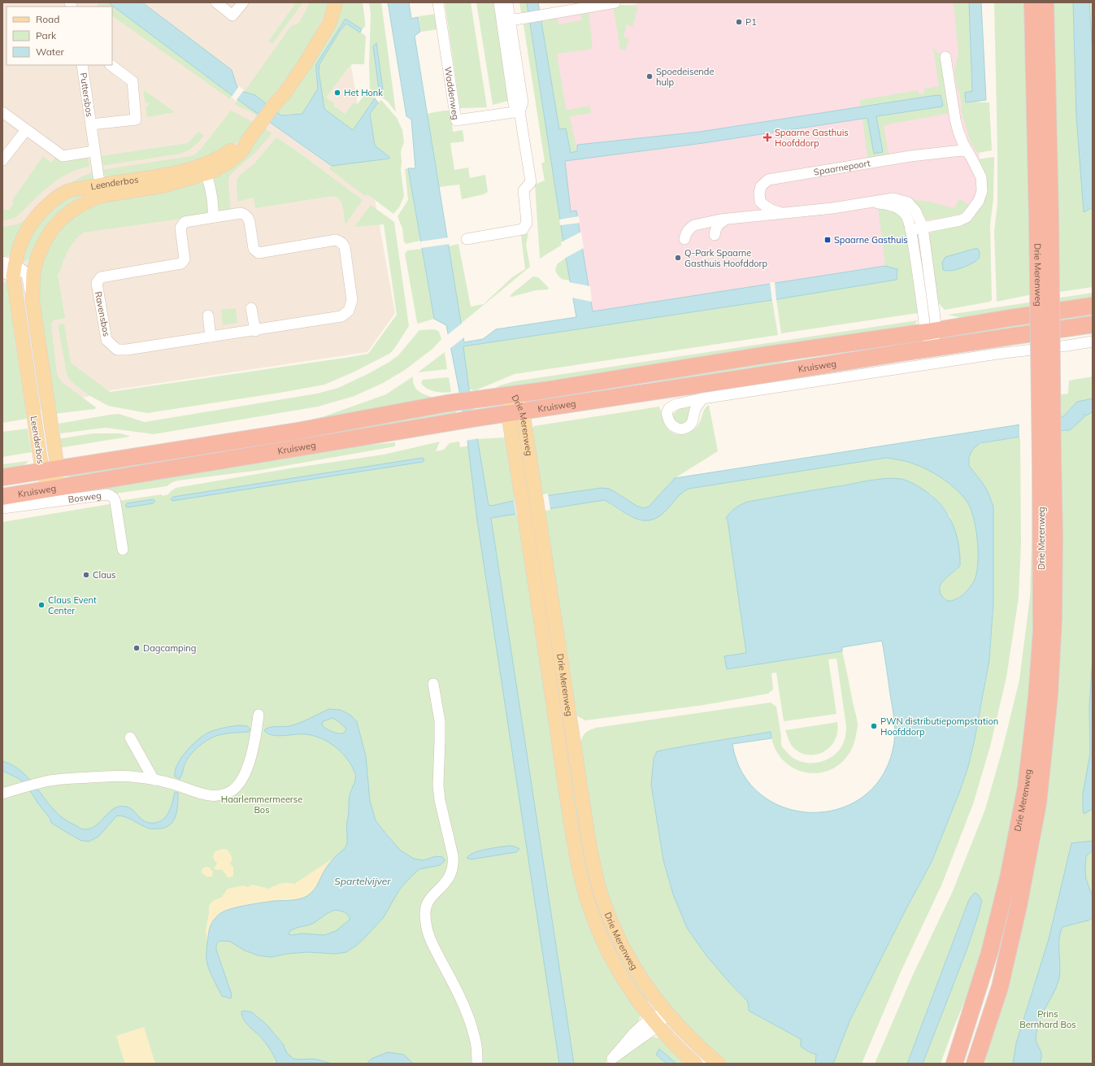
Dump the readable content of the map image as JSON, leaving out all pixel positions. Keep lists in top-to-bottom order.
{
  "streets": {
    "highway": ["Drie Merenweg", "Kruisweg"],
    "main road": ["Leenderbos"],
    "street": [
      "Waddenweg",
      "Puttersbos",
      "Spaarnepoort",
      "Ravensbos",
      "Bosweg"
    ]
  },
  "crossings": [
    ["Puttersbos", "Leenderbos"],
    ["Spaarnepoort", "Kruisweg"],
    ["Leenderbos", "Kruisweg"],
    ["Drie Merenweg", "Kruisweg"]
  ],
  "water": ["Spartelvijver"],
  "parks": ["Haarlemmermeerse Bos", "Prins Bernhard Bos"],
  "places": {
    "other": [
      "P1",
      "Spoedeisende hulp",
      "Het Honk",
      "Q-Park Spaarne Gasthuis Hoofddorp",
      "Claus",
      "Claus Event Center",
      "Dagcamping",
      "PWN distributiepompstation Hoofddorp"
    ],
    "health": ["Spaarne Gasthuis Hoofddorp"],
    "transit": ["Spaarne Gasthuis"]
  },
  "legend": ["Road", "Park", "Water"]
}
